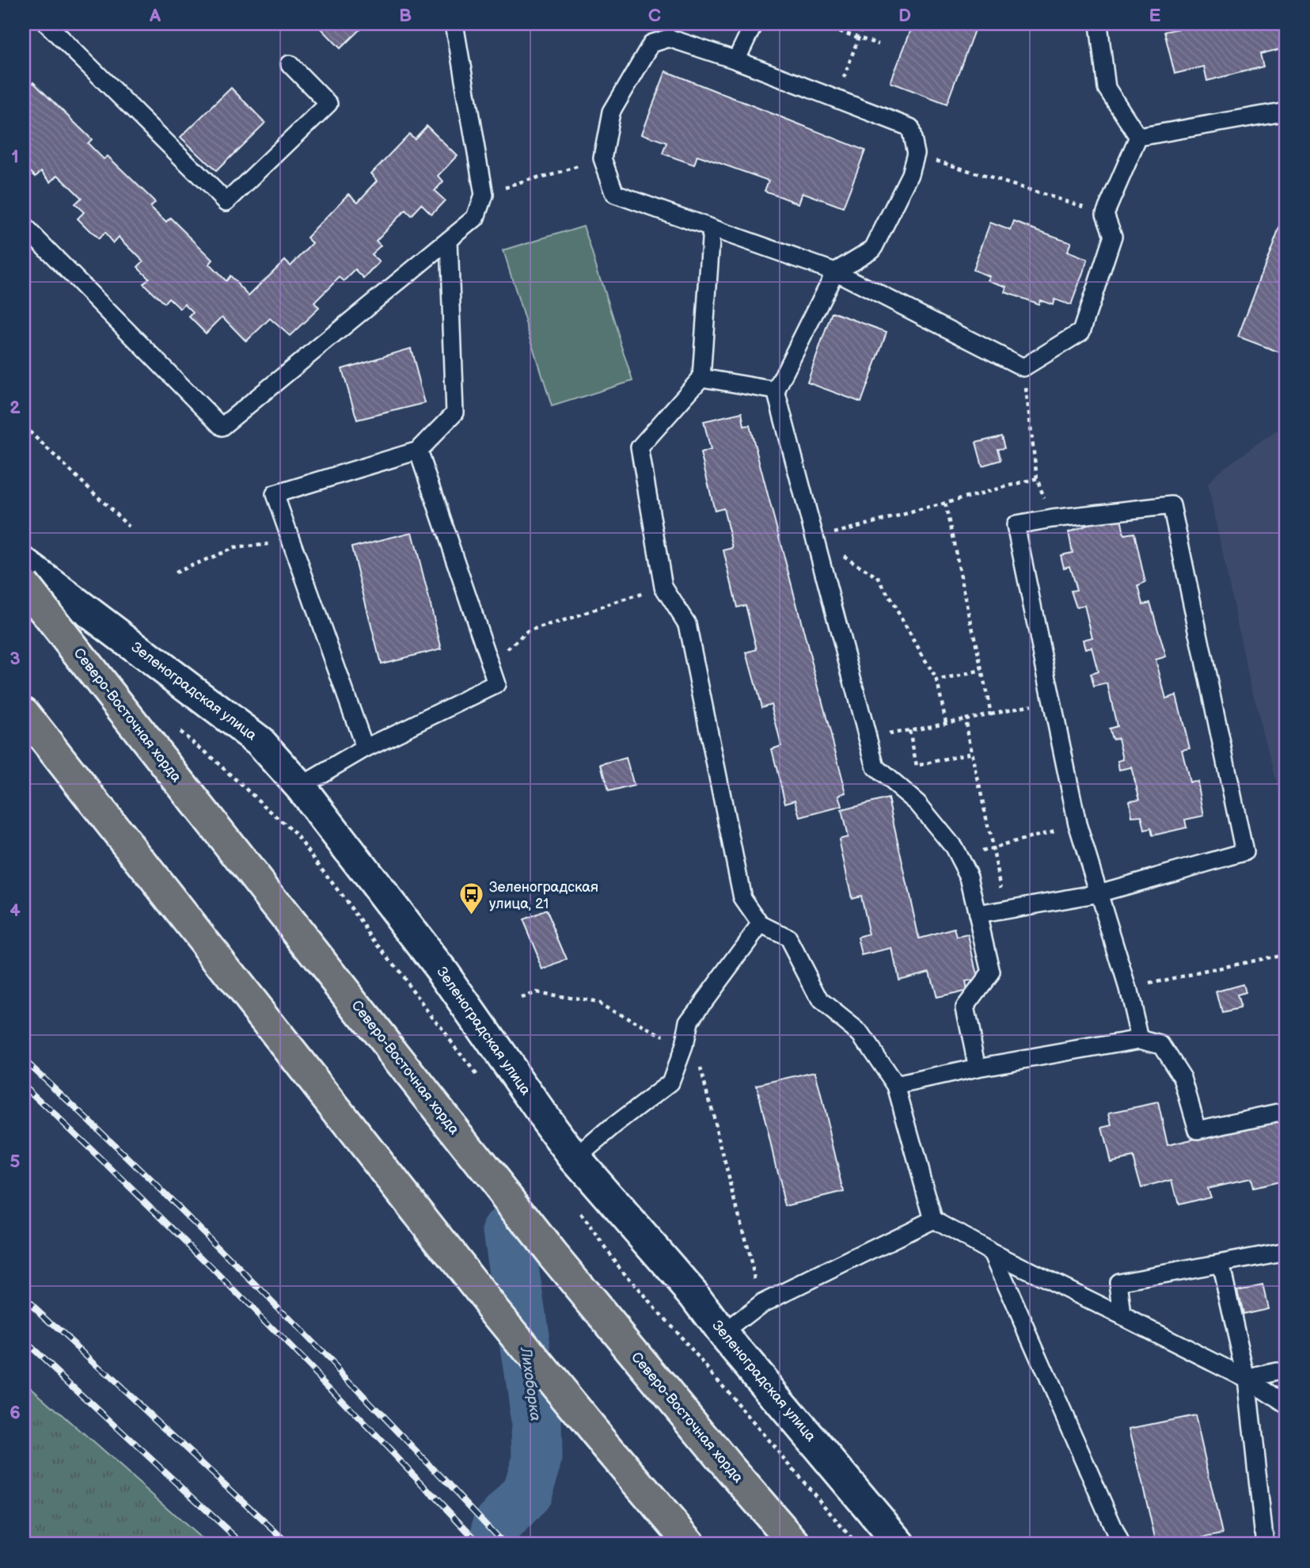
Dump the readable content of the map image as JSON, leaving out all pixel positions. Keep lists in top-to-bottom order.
{
  "streets": {
    "main road": ["Северо-Восточная хорда"],
    "street": ["Зеленоградская улица"]
  },
  "water": ["Лихоборка"],
  "places": {
    "bus stop": ["Зеленоградская улица, 21"]
  },
  "grid": {
    "columns": [
      "A",
      "B",
      "C",
      "D",
      "E"
    ],
    "rows": [
      "1",
      "2",
      "3",
      "4",
      "5",
      "6"
    ]
  }
}
